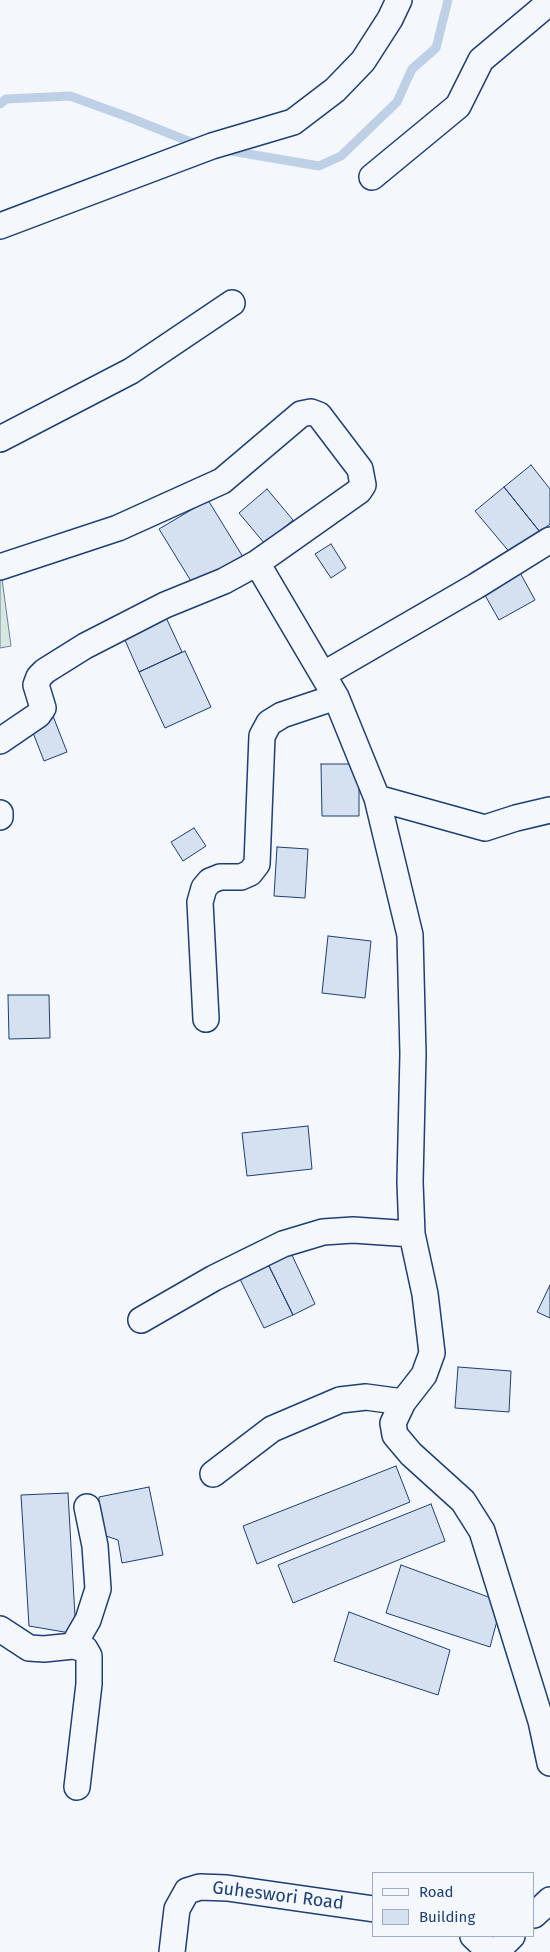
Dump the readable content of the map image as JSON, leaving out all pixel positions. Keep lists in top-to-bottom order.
{
  "streets": {
    "street": ["Guheswori Road"]
  },
  "legend": ["Road", "Building"]
}
